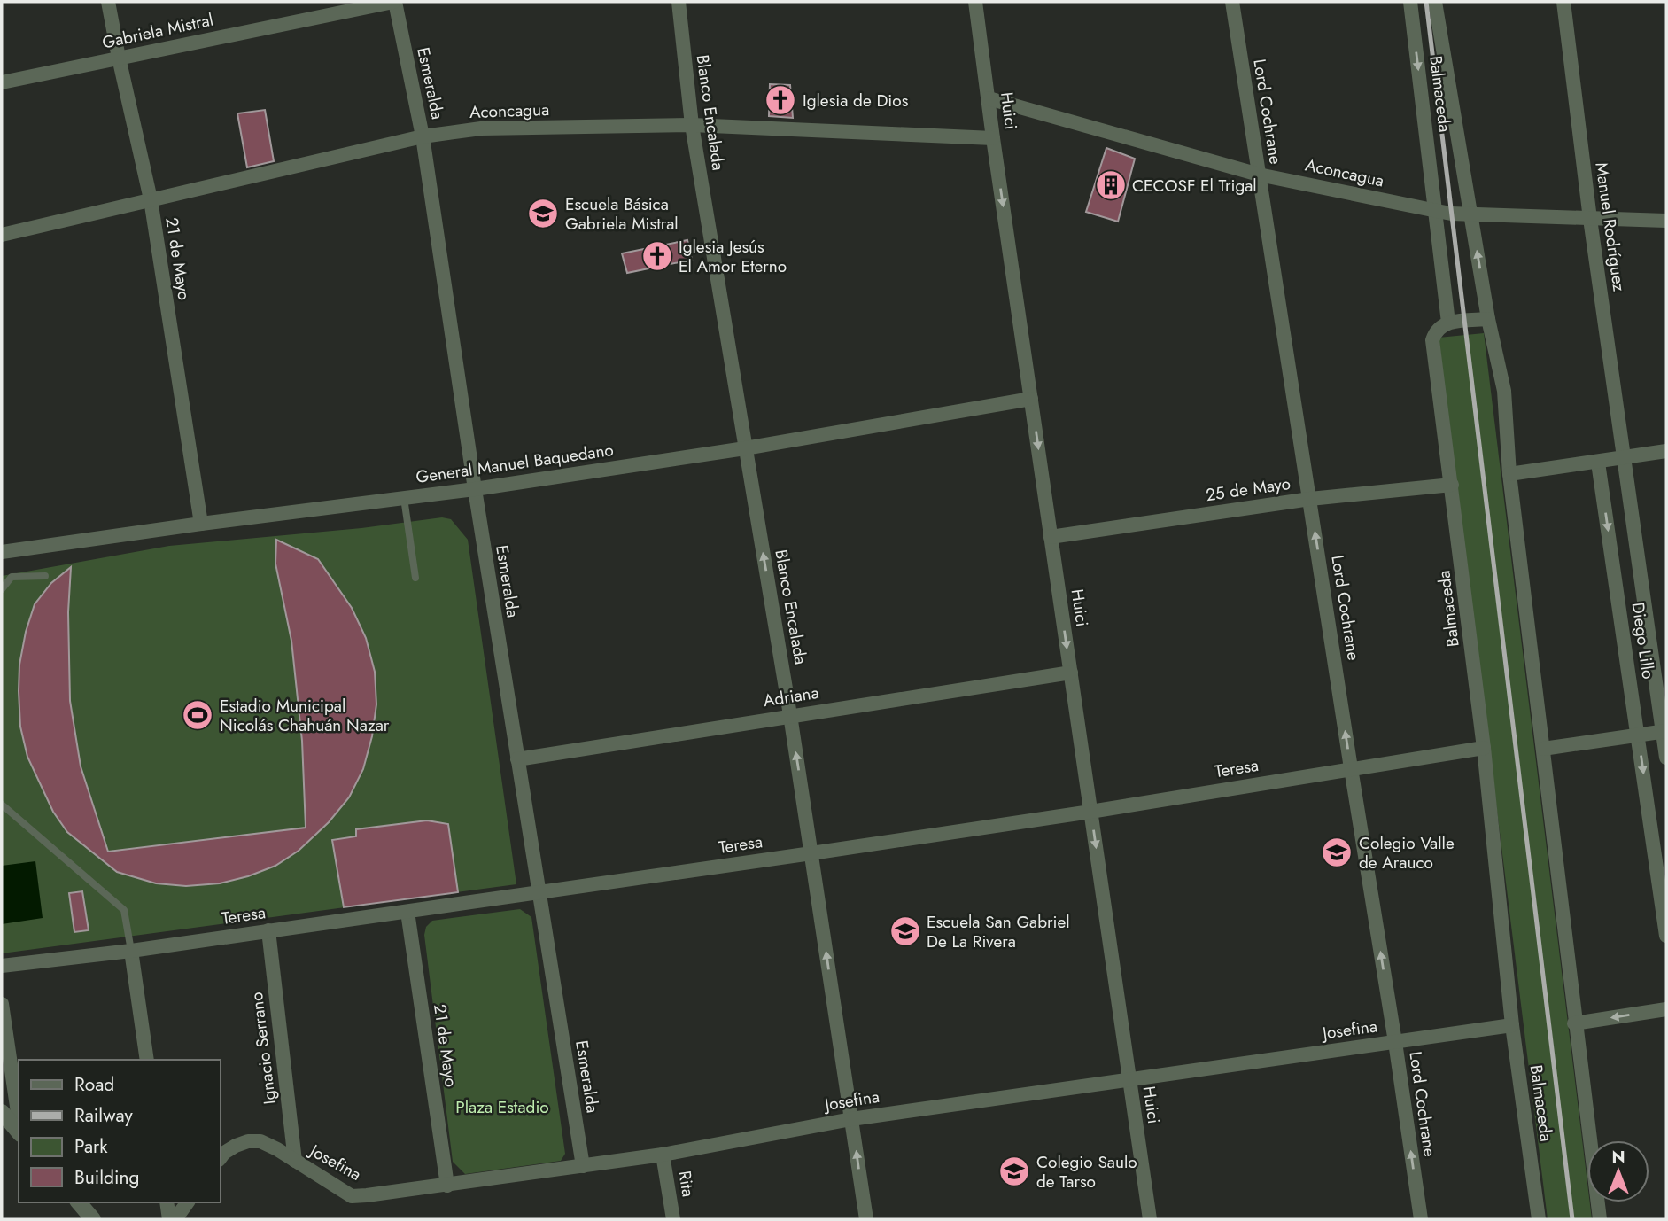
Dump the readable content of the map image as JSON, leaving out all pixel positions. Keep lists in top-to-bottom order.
{
  "streets": {
    "street": [
      "Gabriela Mistral",
      "Esmeralda",
      "Balmaceda",
      "Aconcagua",
      "Huici",
      "Lord Cochrane",
      "Blanco Encalada",
      "Manuel Rodríguez",
      "21 de Mayo",
      "General Manuel Baquedano",
      "25 de Mayo",
      "Diego Lillo",
      "Adriana",
      "Teresa",
      "Josefina",
      "Ignacio Serrano",
      "Rita"
    ]
  },
  "crossings": [
    ["Gabriela Mistral", "Esmeralda"],
    ["Gabriela Mistral", "21 de Mayo"],
    ["Esmeralda", "Aconcagua"],
    ["Esmeralda", "General Manuel Baquedano"],
    ["Esmeralda", "Adriana"],
    ["Esmeralda", "Teresa"],
    ["Esmeralda", "Josefina"],
    ["Balmaceda", "Aconcagua"],
    ["Balmaceda", "25 de Mayo"],
    ["Balmaceda", "Teresa"],
    ["Balmaceda", "Josefina"],
    ["Aconcagua", "Huici"],
    ["Aconcagua", "Lord Cochrane"],
    ["Aconcagua", "Blanco Encalada"],
    ["Aconcagua", "Manuel Rodríguez"],
    ["Aconcagua", "21 de Mayo"],
    ["Huici", "General Manuel Baquedano"],
    ["Huici", "25 de Mayo"],
    ["Huici", "Adriana"],
    ["Huici", "Teresa"],
    ["Huici", "Josefina"],
    ["Lord Cochrane", "25 de Mayo"],
    ["Lord Cochrane", "Teresa"],
    ["Lord Cochrane", "Josefina"],
    ["Blanco Encalada", "General Manuel Baquedano"],
    ["Blanco Encalada", "Adriana"],
    ["Blanco Encalada", "Teresa"],
    ["Blanco Encalada", "Josefina"],
    ["Manuel Rodríguez", "Diego Lillo"],
    ["21 de Mayo", "General Manuel Baquedano"],
    ["21 de Mayo", "Teresa"],
    ["21 de Mayo", "Josefina"],
    ["Teresa", "Ignacio Serrano"],
    ["Josefina", "Ignacio Serrano"],
    ["Josefina", "Rita"]
  ],
  "one_way": ["Huici", "Lord Cochrane", "Blanco Encalada"],
  "parks": ["Plaza Estadio"],
  "places": {
    "church": ["Iglesia de Dios", "Iglesia Jesús El Amor Eterno"],
    "building": ["CECOSF El Trigal"],
    "school or university": [
      "Escuela Básica Gabriela Mistral",
      "Colegio Valle de Arauco",
      "Escuela San Gabriel De La Rivera",
      "Colegio Saulo de Tarso"
    ],
    "sports": ["Estadio Municipal Nicolás Chahuán Nazar"]
  },
  "legend": [
    "Road",
    "Railway",
    "Park",
    "Building"
  ],
  "north": "top"
}
